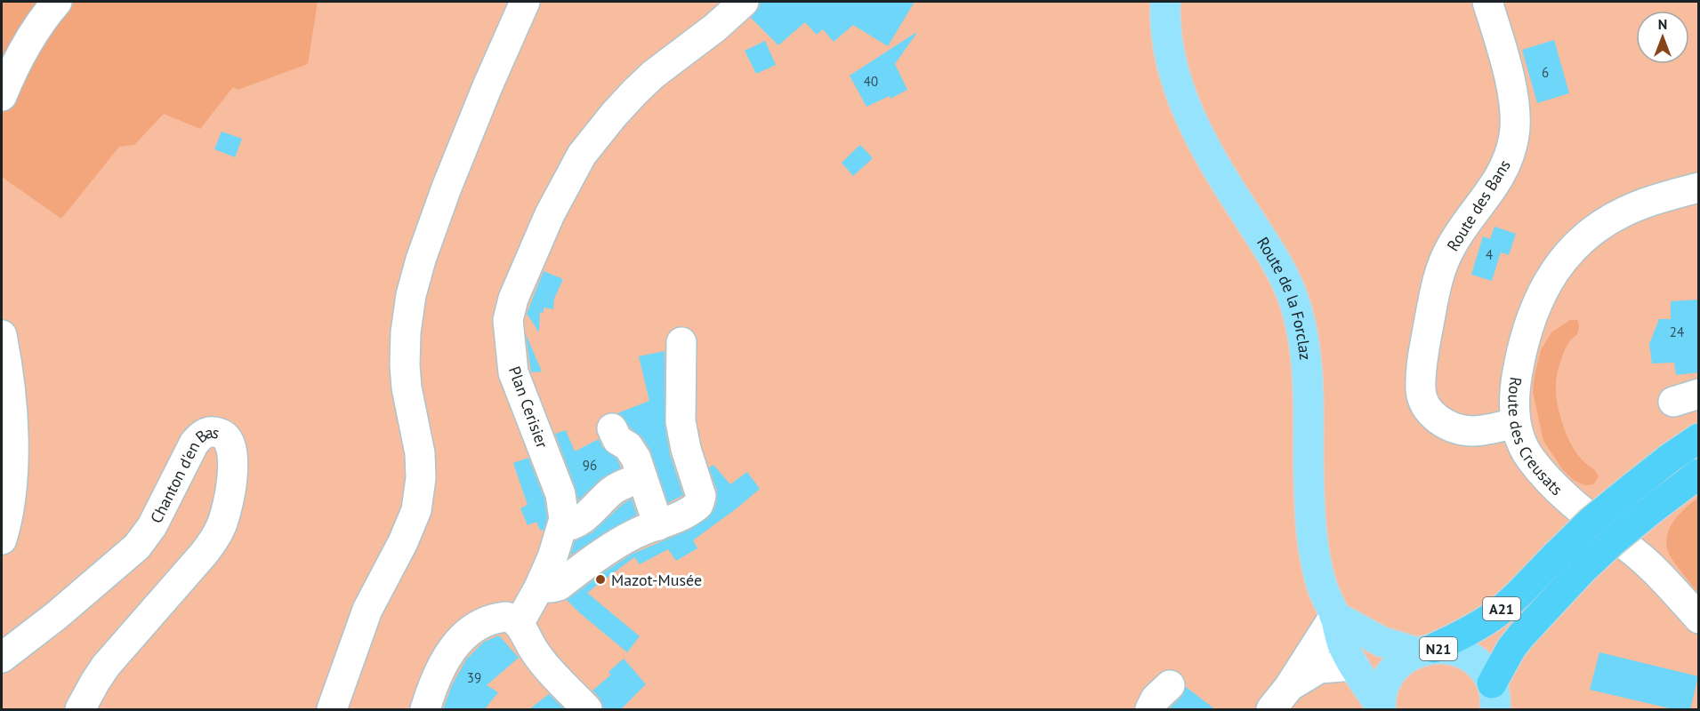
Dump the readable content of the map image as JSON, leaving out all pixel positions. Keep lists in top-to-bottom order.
{
  "streets": {
    "highway": ["A21"],
    "main road": ["Route de la Forclaz", "N21"],
    "street": [
      "Route des Bans",
      "Plan Cerisier",
      "Route des Creusats",
      "Chanton d'en Bas"
    ]
  },
  "crossings": [
    ["Route des Bans", "Route des Creusats"],
    ["Route de la Forclaz", "N21"],
    ["A21", "N21"]
  ],
  "places": ["Mazot-Musée"],
  "house_numbers": [
    "6",
    "40",
    "4",
    "24",
    "96",
    "39"
  ],
  "north": "top"
}
